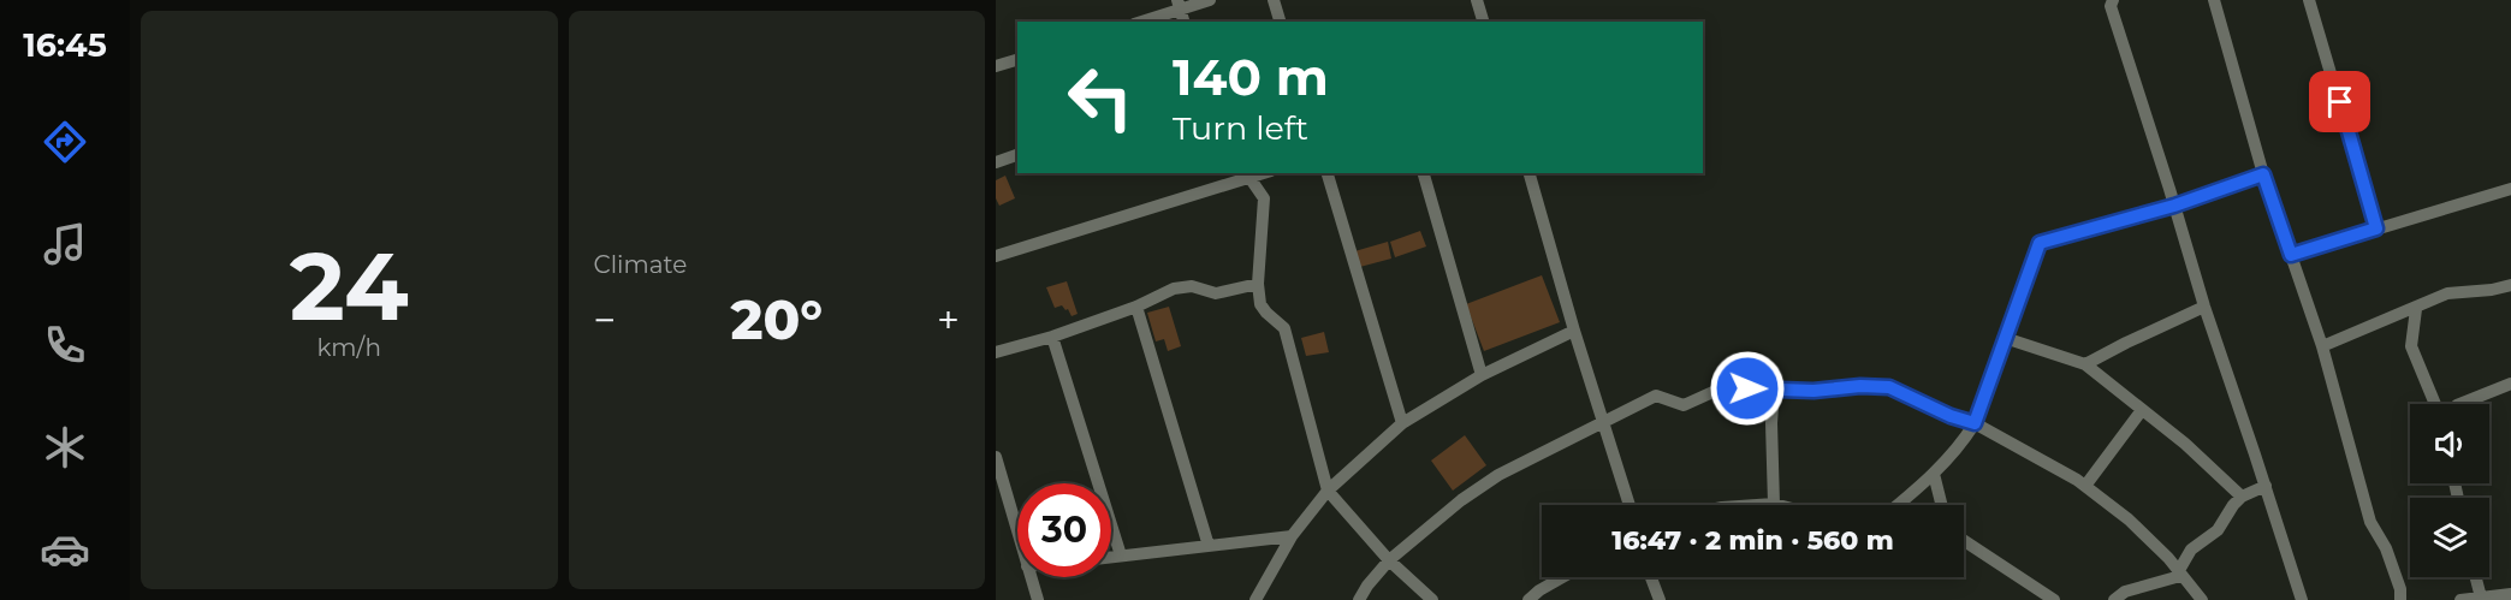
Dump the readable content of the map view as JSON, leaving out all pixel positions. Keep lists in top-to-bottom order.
{
  "page": {
    "tabs": "16:45",
    "tile": [
      ["24", "km/h"],
      "Climate"
    ],
    "turn": ["140 m", "Turn left"],
    "heat": ["−", "20°", "+"],
    "limit": "30",
    "trip": "16:47 · 2 min · 560 m"
  }
}
